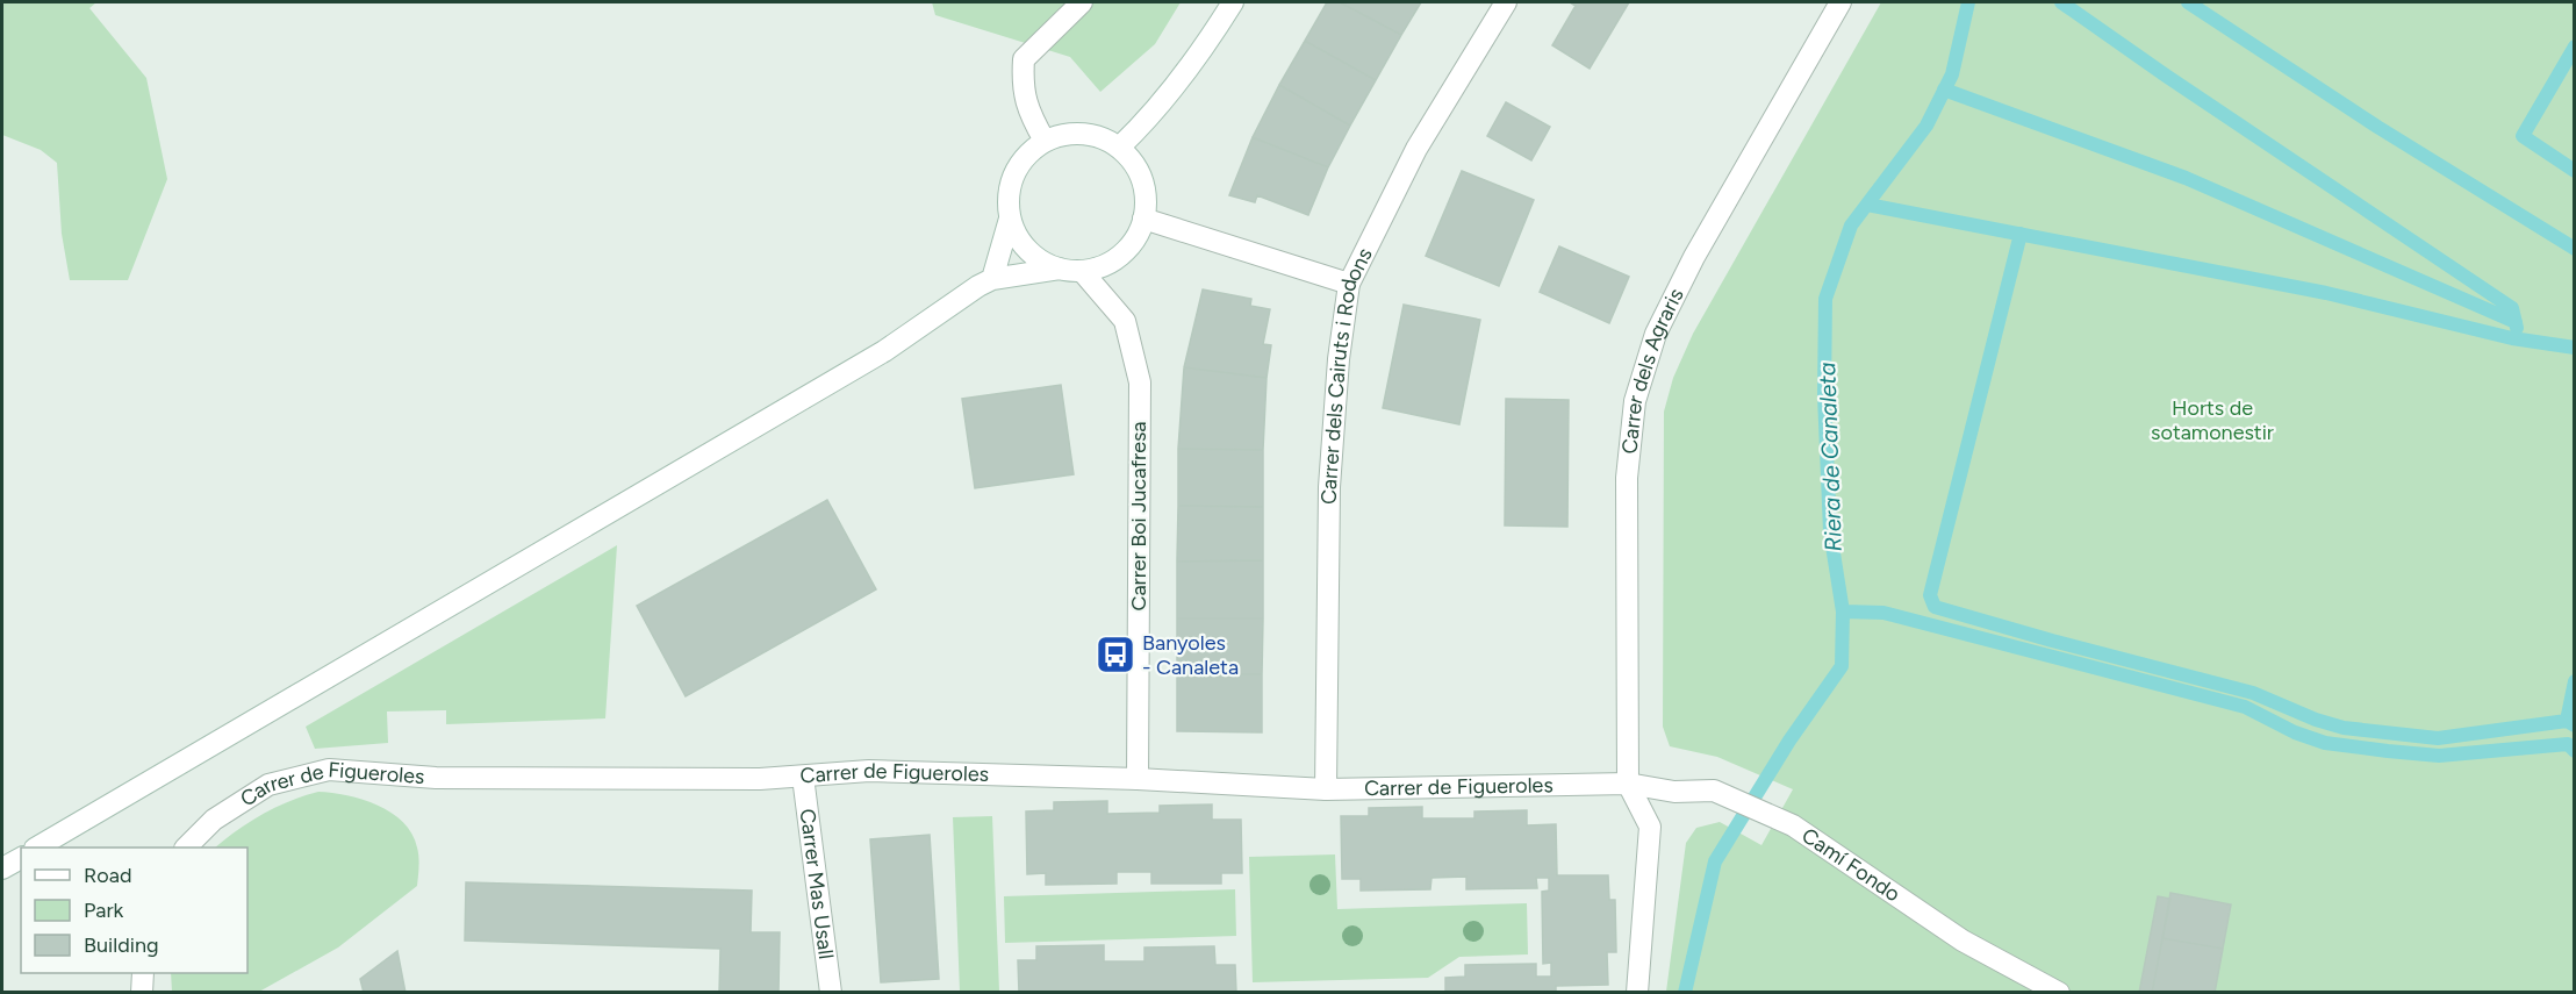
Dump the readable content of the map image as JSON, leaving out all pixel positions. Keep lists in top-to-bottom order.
{
  "streets": {
    "street": [
      "Carrer dels Agraris",
      "Carrer dels Cairuts i Rodons",
      "Carrer Boi Jucafresa",
      "Carrer de Figueroles",
      "Camí Fondo",
      "Carrer Mas Usall"
    ]
  },
  "crossings": [
    ["Carrer dels Agraris", "Carrer de Figueroles"],
    ["Carrer dels Agraris", "Camí Fondo"],
    ["Carrer dels Cairuts i Rodons", "Carrer de Figueroles"],
    ["Carrer Boi Jucafresa", "Carrer de Figueroles"],
    ["Carrer de Figueroles", "Camí Fondo"],
    ["Carrer de Figueroles", "Carrer Mas Usall"]
  ],
  "water": ["Riera de Canaleta"],
  "parks": ["Horts de sotamonestir"],
  "places": {
    "bus stop": ["Banyoles - Canaleta"]
  },
  "legend": ["Road", "Park", "Building"]
}
